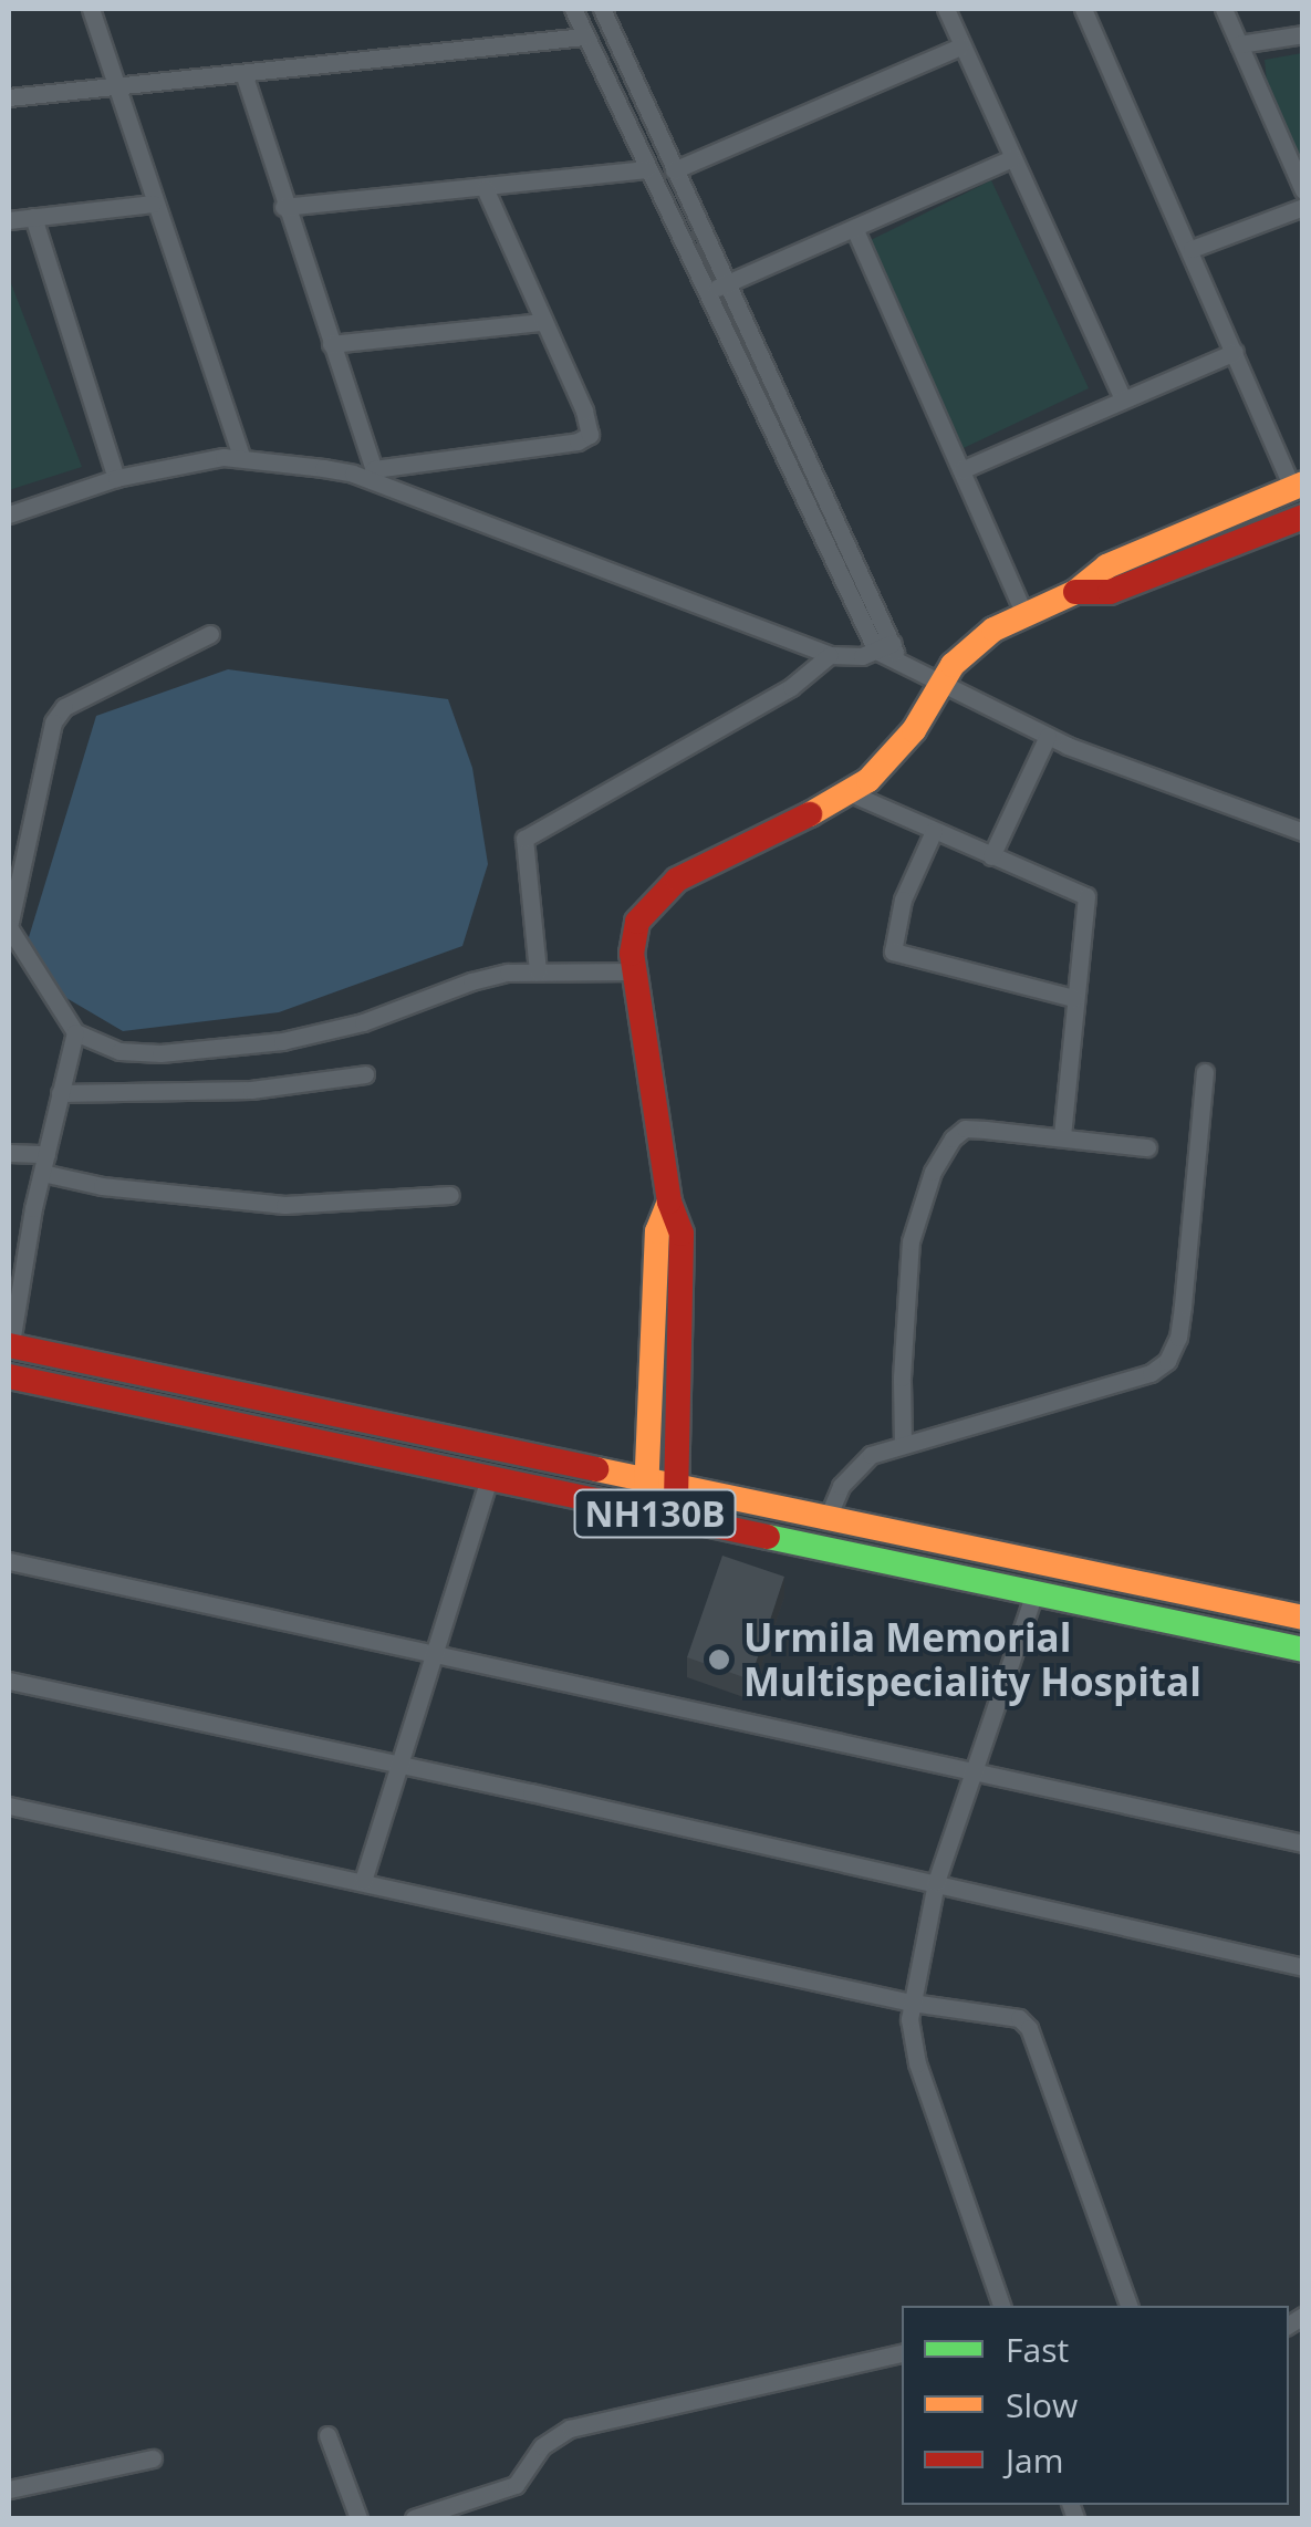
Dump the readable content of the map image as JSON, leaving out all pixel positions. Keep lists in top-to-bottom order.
{
  "streets": {
    "main road": ["NH130B"]
  },
  "places": ["Urmila Memorial Multispeciality Hospital"],
  "legend": ["Fast", "Slow", "Jam"]
}
